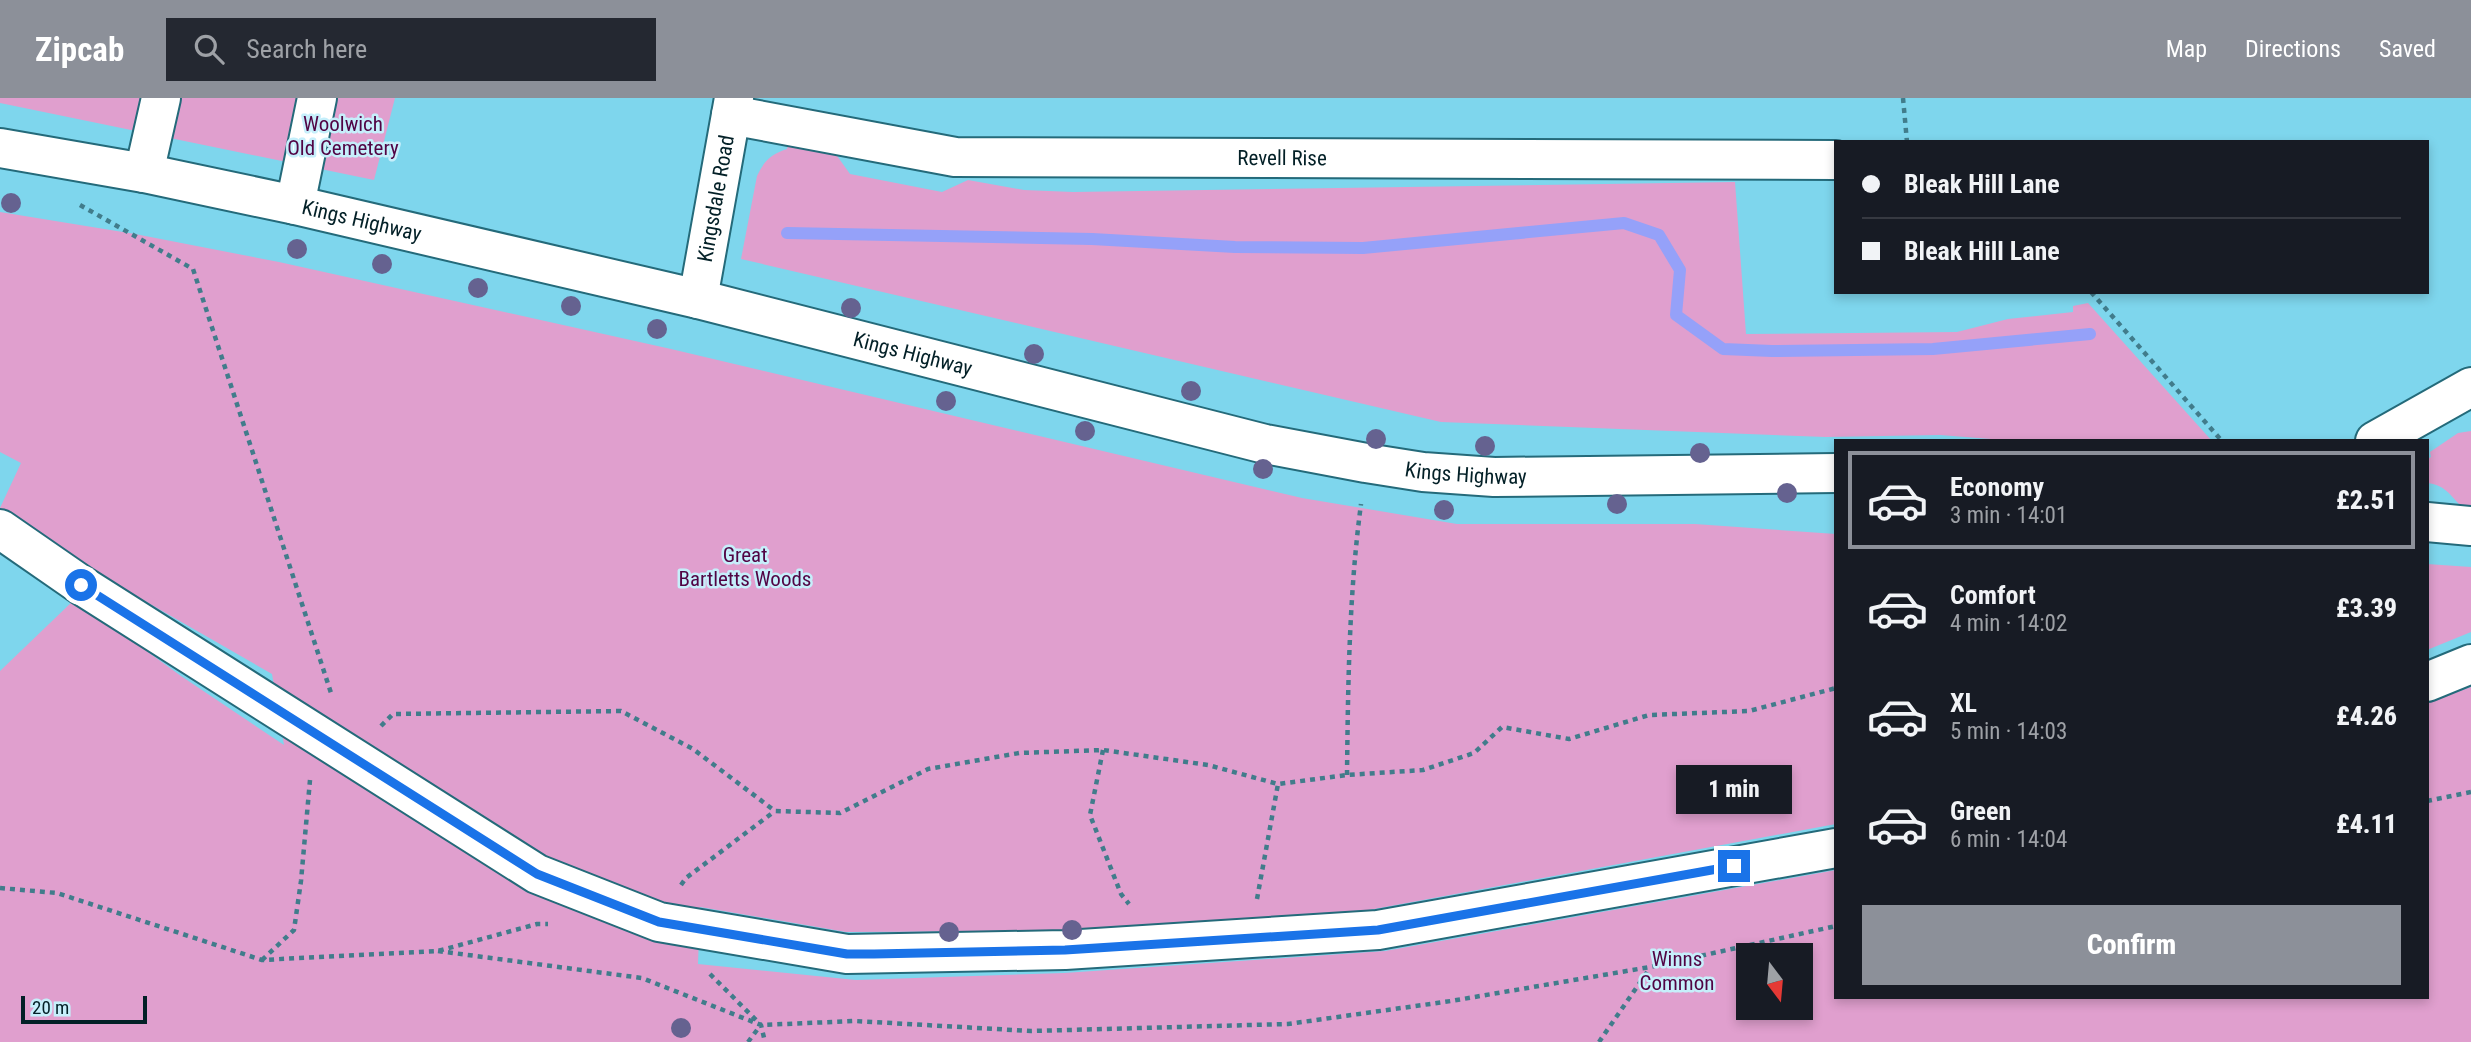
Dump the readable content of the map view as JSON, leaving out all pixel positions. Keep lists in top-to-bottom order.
{
  "streets": {
    "street": ["Revell Rise", "Kingsdale Road", "Kings Highway"]
  },
  "crossings": [
    ["Revell Rise", "Kingsdale Road"],
    ["Kingsdale Road", "Kings Highway"]
  ],
  "parks": ["Woolwich Old Cemetery", "Great Bartletts Woods", "Winns Common"],
  "scale_bar": "20 m",
  "north": "bottom",
  "page": {
    "header": "Zipcab",
    "search": "Search here",
    "nav": ["Map", "Directions", "Saved"],
    "banner": ["Bleak Hill Lane", "Bleak Hill Lane"],
    "list": [
      {
        "name": "Economy",
        "note": "3 min · 14:01",
        "value": "£2.51"
      },
      {
        "name": "Comfort",
        "note": "4 min · 14:02",
        "value": "£3.39"
      },
      {
        "name": "XL",
        "note": "5 min · 14:03",
        "value": "£4.26"
      },
      {
        "name": "Green",
        "note": "6 min · 14:04",
        "value": "£4.11"
      }
    ],
    "bubble": "1 min",
    "buttons": "Confirm",
    "scale": "20 m"
  }
}
